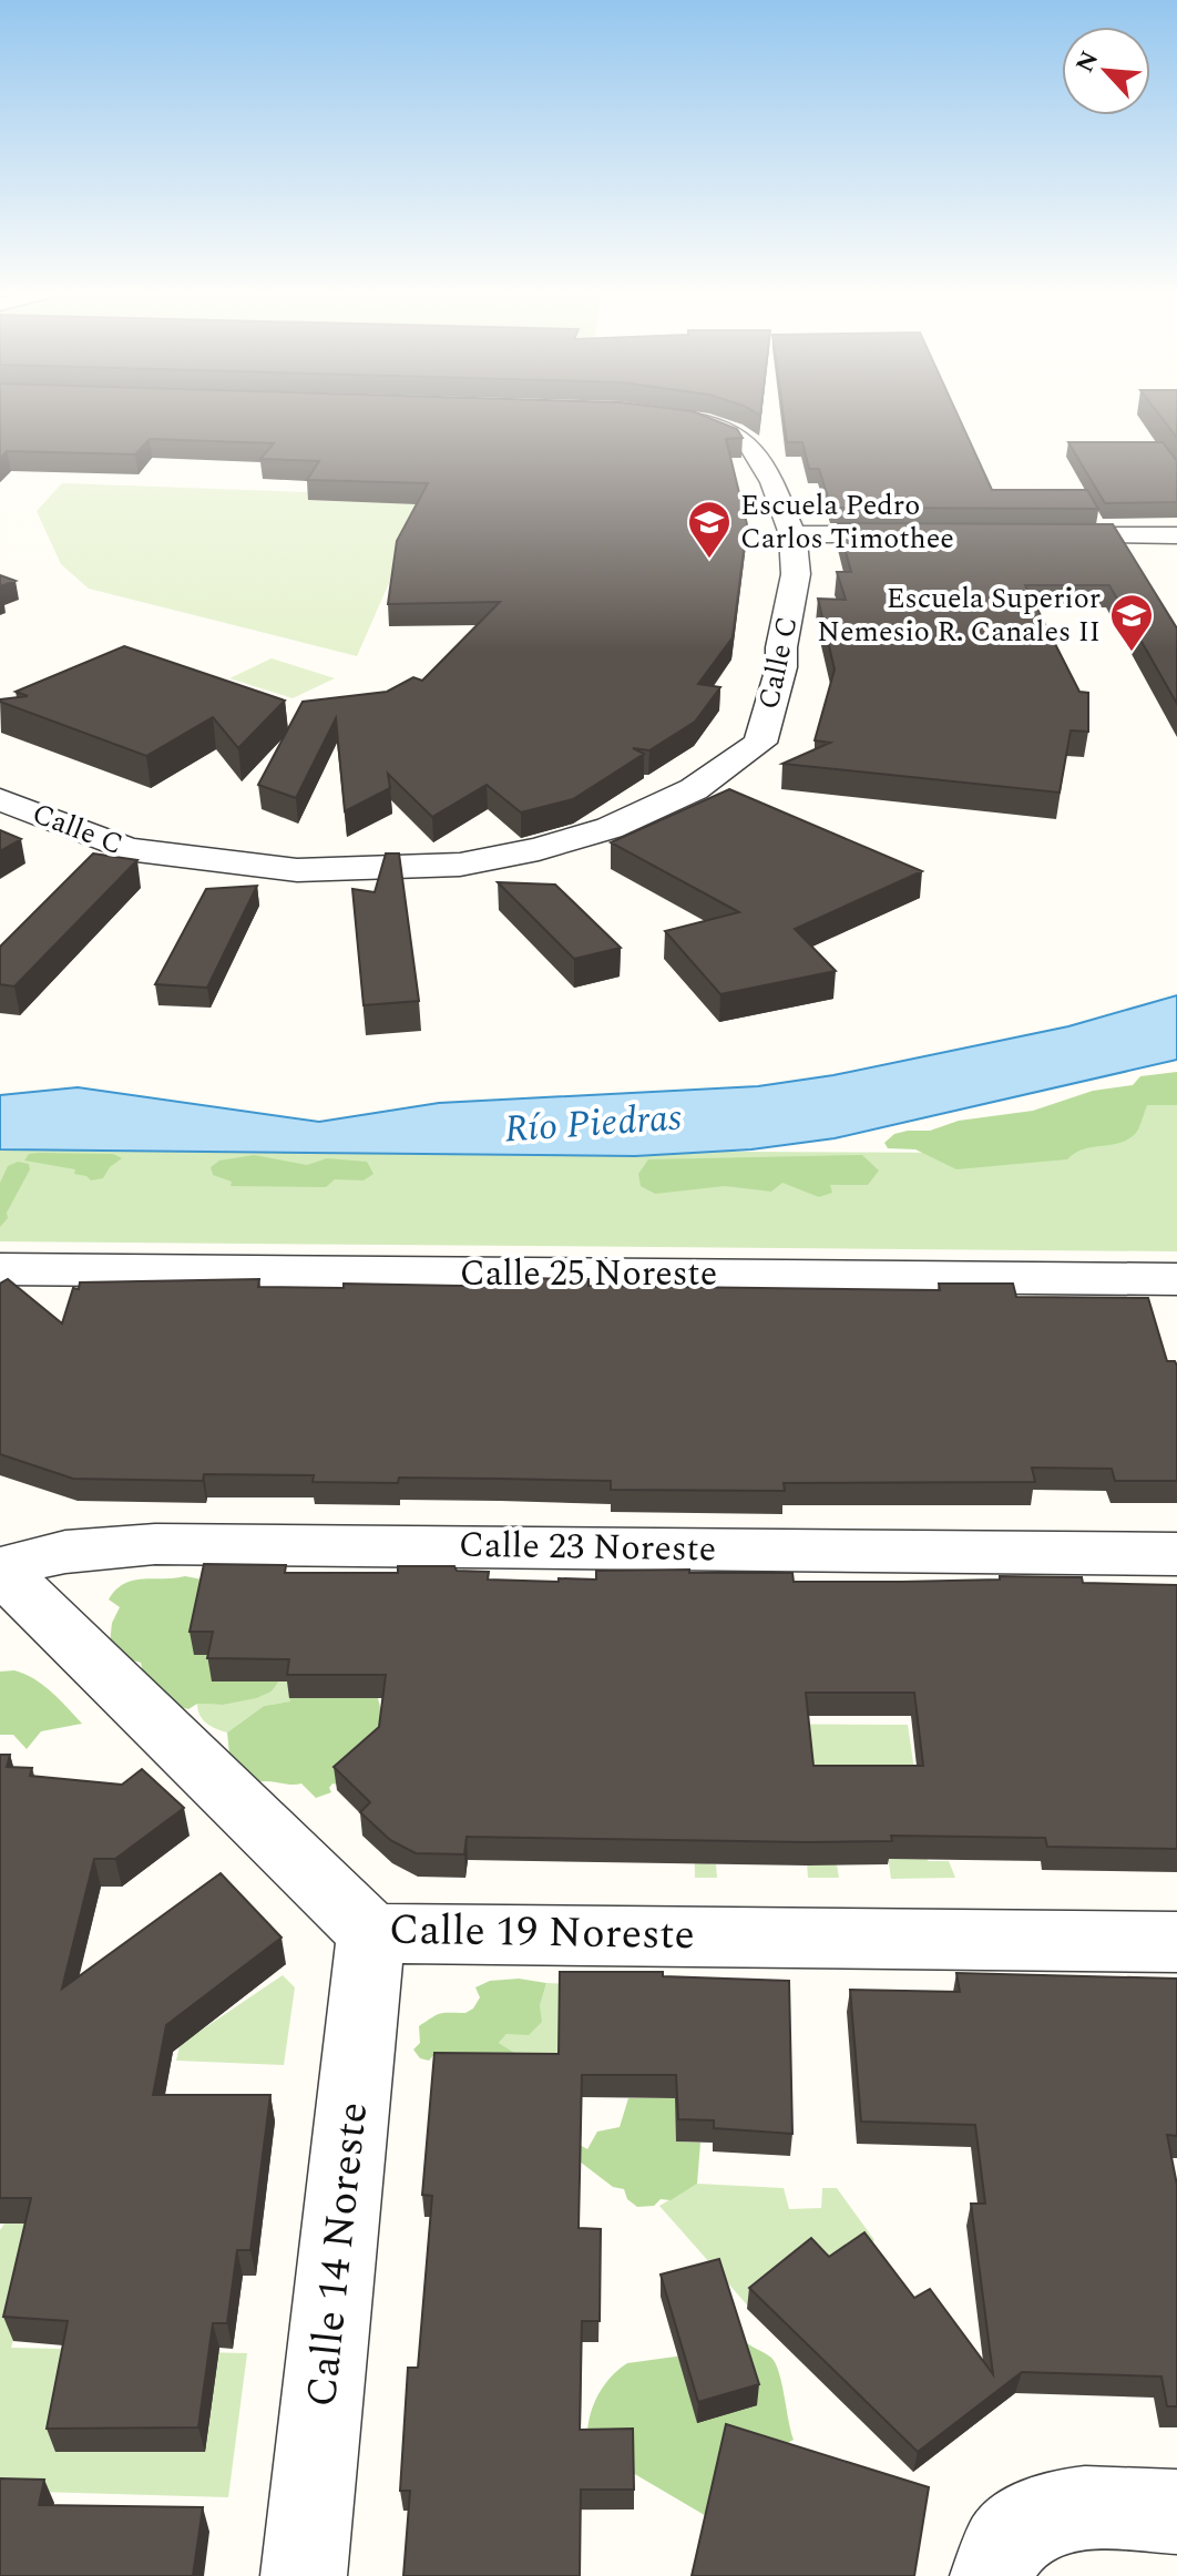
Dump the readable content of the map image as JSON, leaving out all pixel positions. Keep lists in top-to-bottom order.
{
  "streets": {
    "street": [
      "Calle C",
      "Calle 25 Noreste",
      "Calle 23 Noreste",
      "Calle 19 Noreste",
      "Calle 14 Noreste"
    ]
  },
  "crossings": [
    ["Calle 23 Noreste", "Calle 19 Noreste"],
    ["Calle 19 Noreste", "Calle 14 Noreste"]
  ],
  "water": ["Río Piedras"],
  "places": {
    "school or university": ["Escuela Pedro Carlos Timothee", "Escuela Superior Nemesio R. Canales II"]
  },
  "north": "top left"
}
